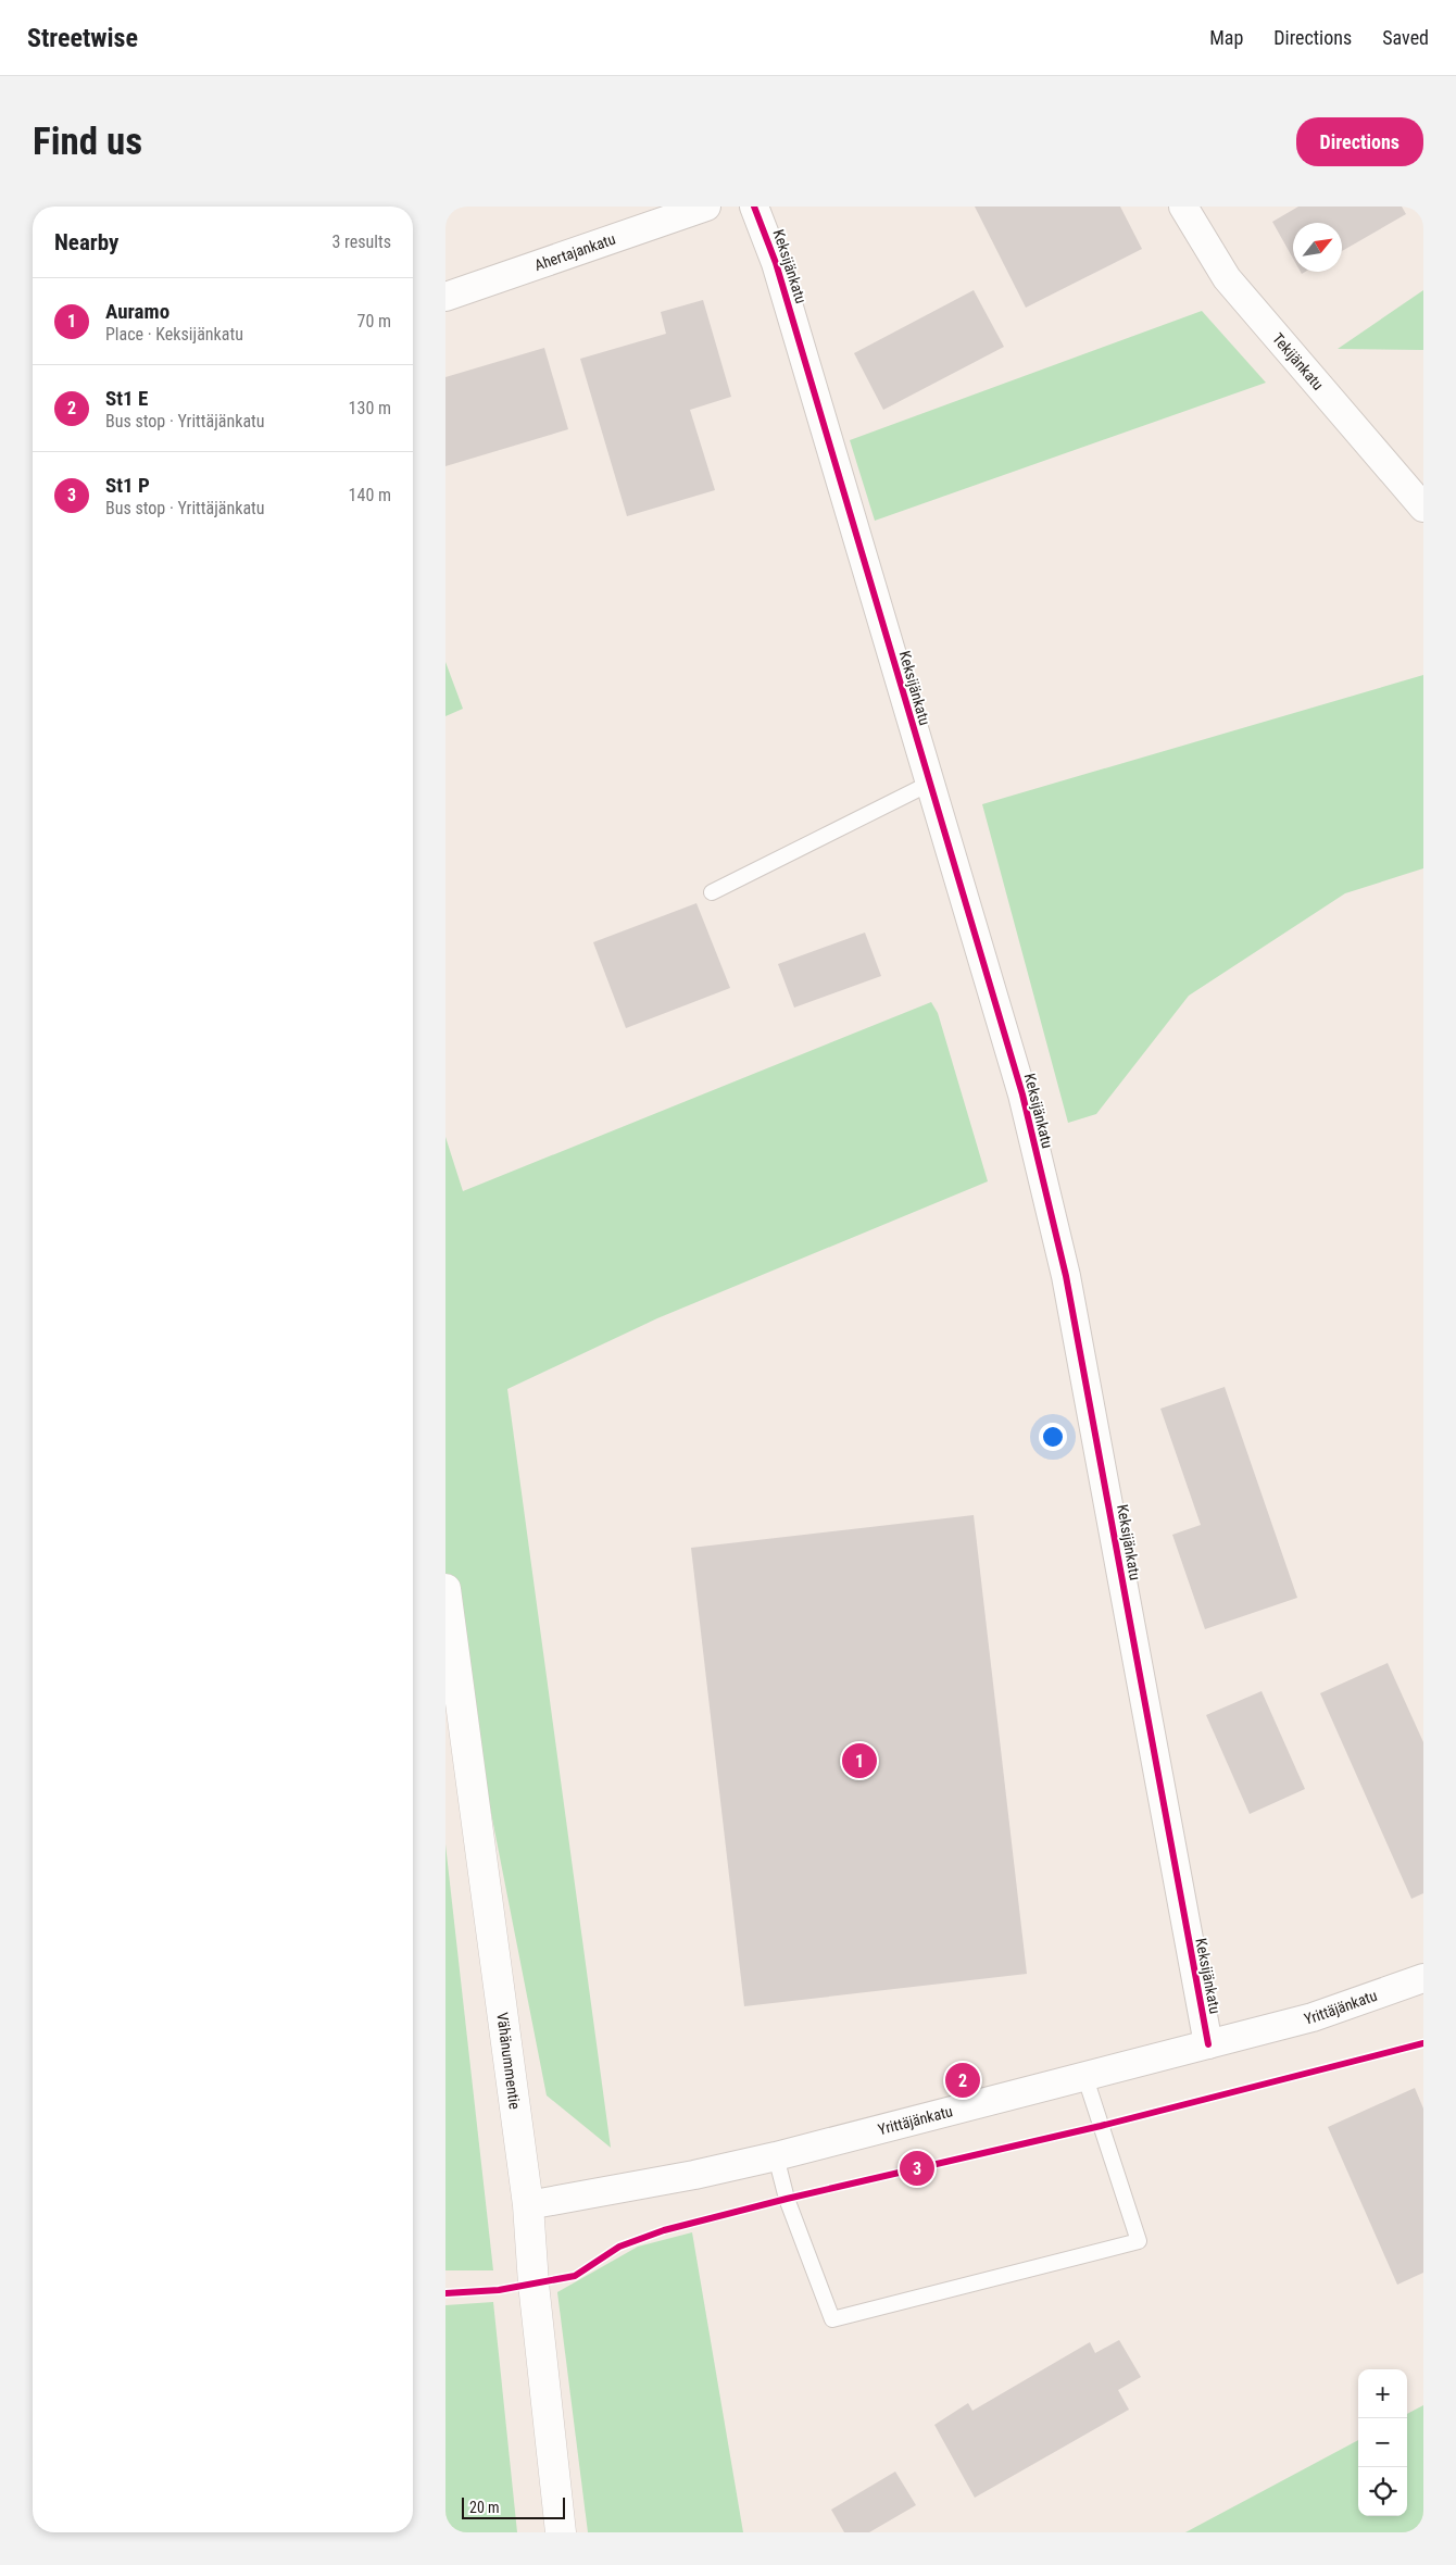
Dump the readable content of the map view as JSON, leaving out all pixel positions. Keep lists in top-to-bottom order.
{
  "streets": {
    "main road": ["Vähänummentie"],
    "street": [
      "Ahertajankatu",
      "Keksijänkatu",
      "Tekijänkatu",
      "Yrittäjänkatu"
    ]
  },
  "crossings": [
    ["Keksijänkatu", "Yrittäjänkatu"],
    ["Yrittäjänkatu", "Vähänummentie"]
  ],
  "scale_bar": "20 m",
  "north": "top right",
  "page": {
    "header": "Streetwise",
    "nav": ["Map", "Directions", "Saved"],
    "buttons": "Directions",
    "title": "Find us",
    "heading": ["Nearby", "3 results"],
    "list": [
      {
        "mark": "1",
        "name": "Auramo",
        "note": "Place · Keksijänkatu",
        "value": "70 m"
      },
      {
        "mark": "2",
        "name": "St1 E",
        "note": "Bus stop · Yrittäjänkatu",
        "value": "130 m"
      },
      {
        "mark": "3",
        "name": "St1 P",
        "note": "Bus stop · Yrittäjänkatu",
        "value": "140 m"
      }
    ],
    "pins": ["1", "2", "3"],
    "map_buttons": ["+", "−"],
    "scale": "20 m"
  }
}
